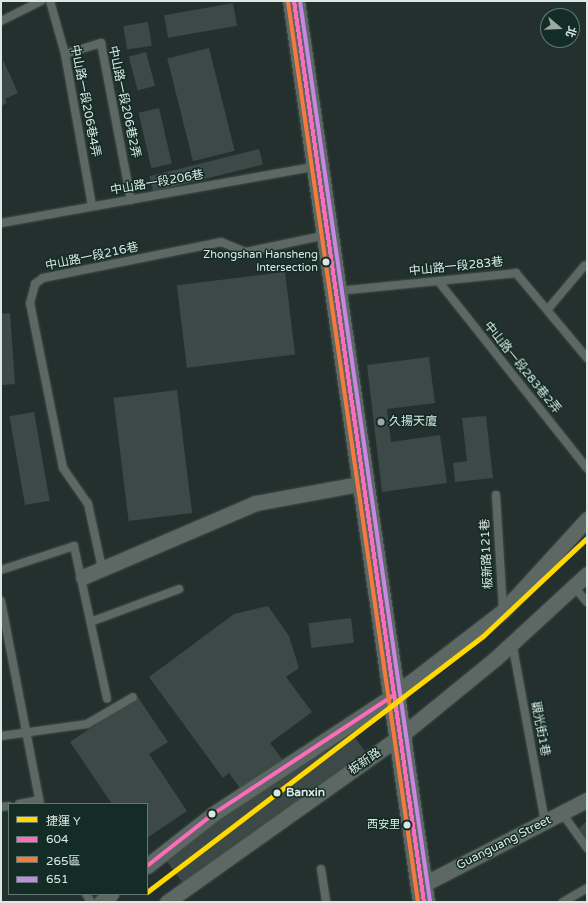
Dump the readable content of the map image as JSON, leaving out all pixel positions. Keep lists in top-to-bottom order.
{
  "streets": {
    "street": ["板新路", "Guanguang Street"],
    "lane": [
      "中山路一段206巷4弄",
      "中山路一段206巷2弄",
      "中山路一段206巷",
      "中山路一段216巷",
      "中山路一段283巷",
      "中山路一段283巷2弄",
      "板新路121巷",
      "觀光街1巷"
    ]
  },
  "crossings": [
    ["中山路一段206巷4弄", "中山路一段206巷2弄"],
    ["中山路一段206巷4弄", "中山路一段206巷"],
    ["中山路一段206巷2弄", "中山路一段206巷"],
    ["中山路一段283巷", "中山路一段283巷2弄"],
    ["觀光街1巷", "板新路"],
    ["觀光街1巷", "Guanguang Street"]
  ],
  "places": [
    "Zhongshan Hansheng Intersection",
    "久揚天廈",
    "Banxin",
    "西安里"
  ],
  "lines": [
    "transit line 604",
    "transit line 651",
    "transit line 265區",
    "metro line Y"
  ],
  "legend": [
    "捷運 Y",
    "604",
    "265區",
    "651"
  ],
  "north": "right"
}
